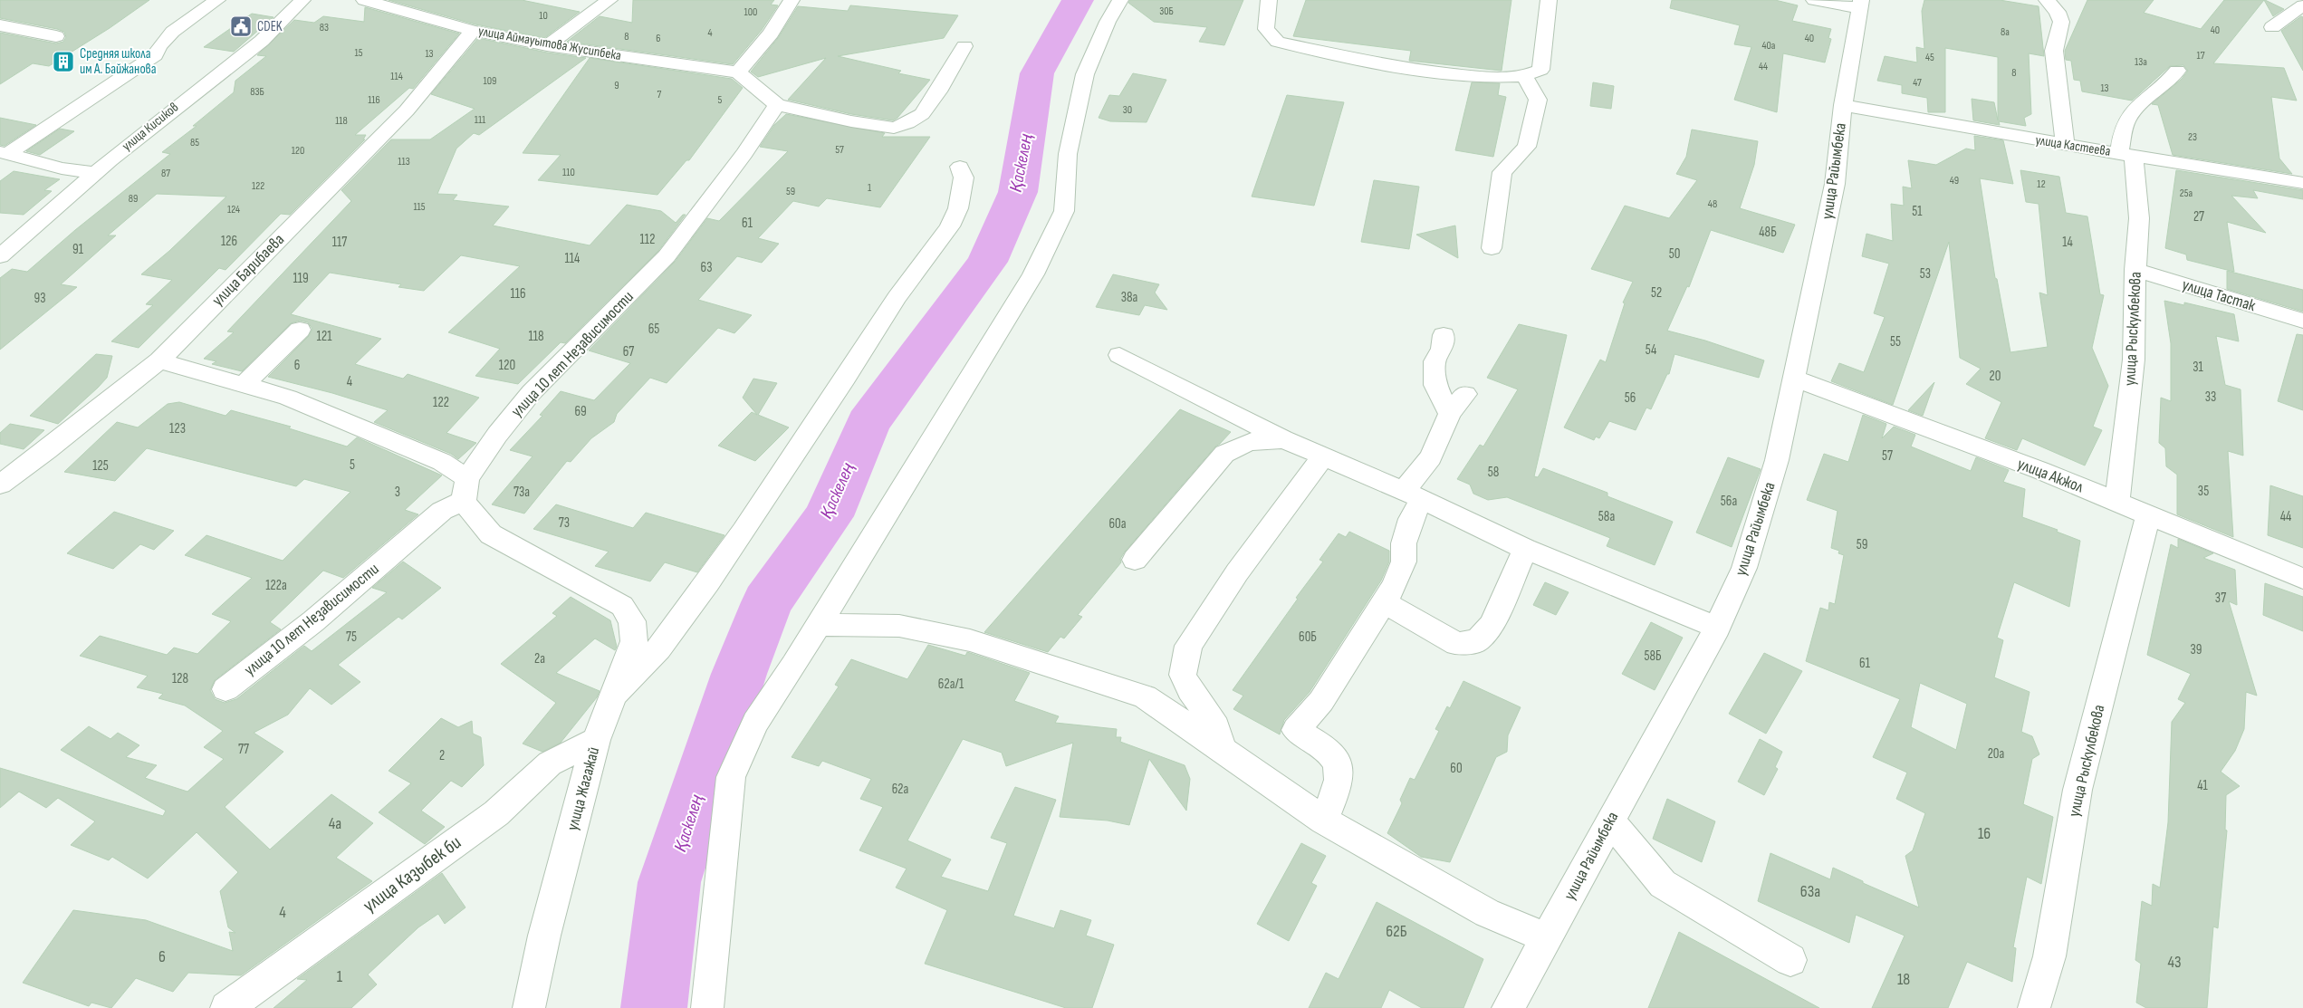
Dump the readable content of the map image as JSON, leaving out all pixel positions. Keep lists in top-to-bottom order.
{
  "streets": {
    "street": [
      "улица Аймауытова Жусипбека",
      "улица Кисиков",
      "улица Кастеева",
      "улица Райымбека",
      "улица Барибаева",
      "улица Тастак",
      "улица Рыскулбекова",
      "улица 10 лет Независимости",
      "улица Акжол",
      "улица Жагажай",
      "улица Казыбек би"
    ]
  },
  "crossings": [
    ["улица Аймауытова Жусипбека", "улица Барибаева"],
    ["улица Кастеева", "улица Райымбека"],
    ["улица Кастеева", "улица Рыскулбекова"],
    ["улица Райымбека", "улица Акжол"],
    ["улица Барибаева", "улица Жагажай"],
    ["улица Тастак", "улица Рыскулбекова"],
    ["улица Рыскулбекова", "улица Акжол"],
    ["улица 10 лет Независимости", "улица Жагажай"],
    ["улица Жагажай", "улица Казыбек би"]
  ],
  "water": ["Қаскелең"],
  "places": {
    "public building": ["CDEK"],
    "building": ["Средняя школа им А. Байжанова"]
  },
  "house_numbers": [
    "30Б",
    "100",
    "10",
    "83",
    "40",
    "8а",
    "4",
    "8",
    "6",
    "40",
    "40а",
    "15",
    "13",
    "17",
    "45",
    "13а",
    "44",
    "8",
    "114",
    "109",
    "47",
    "9",
    "13",
    "83Б",
    "7",
    "116",
    "5",
    "30",
    "111",
    "118",
    "23",
    "85",
    "57",
    "120",
    "113",
    "110",
    "87",
    "49",
    "12",
    "122",
    "1",
    "59",
    "25а",
    "89",
    "48",
    "115",
    "124",
    "51",
    "27",
    "61",
    "48Б",
    "112",
    "126",
    "117",
    "14",
    "91",
    "50",
    "114",
    "63",
    "53",
    "119",
    "52",
    "116",
    "38а",
    "93",
    "65",
    "121",
    "118",
    "55",
    "54",
    "67",
    "6",
    "120",
    "31",
    "20",
    "4",
    "33",
    "56",
    "122",
    "69",
    "123",
    "57",
    "5",
    "125",
    "58",
    "35",
    "3",
    "73а",
    "56а",
    "58а",
    "44",
    "73",
    "60а",
    "59",
    "122а",
    "37",
    "75",
    "60Б",
    "39",
    "58Б",
    "2а",
    "61",
    "128",
    "62а/1",
    "77",
    "20а",
    "2",
    "60",
    "41",
    "62а",
    "4а",
    "16",
    "63а",
    "4",
    "62Б",
    "6",
    "43",
    "1",
    "18"
  ]
}
